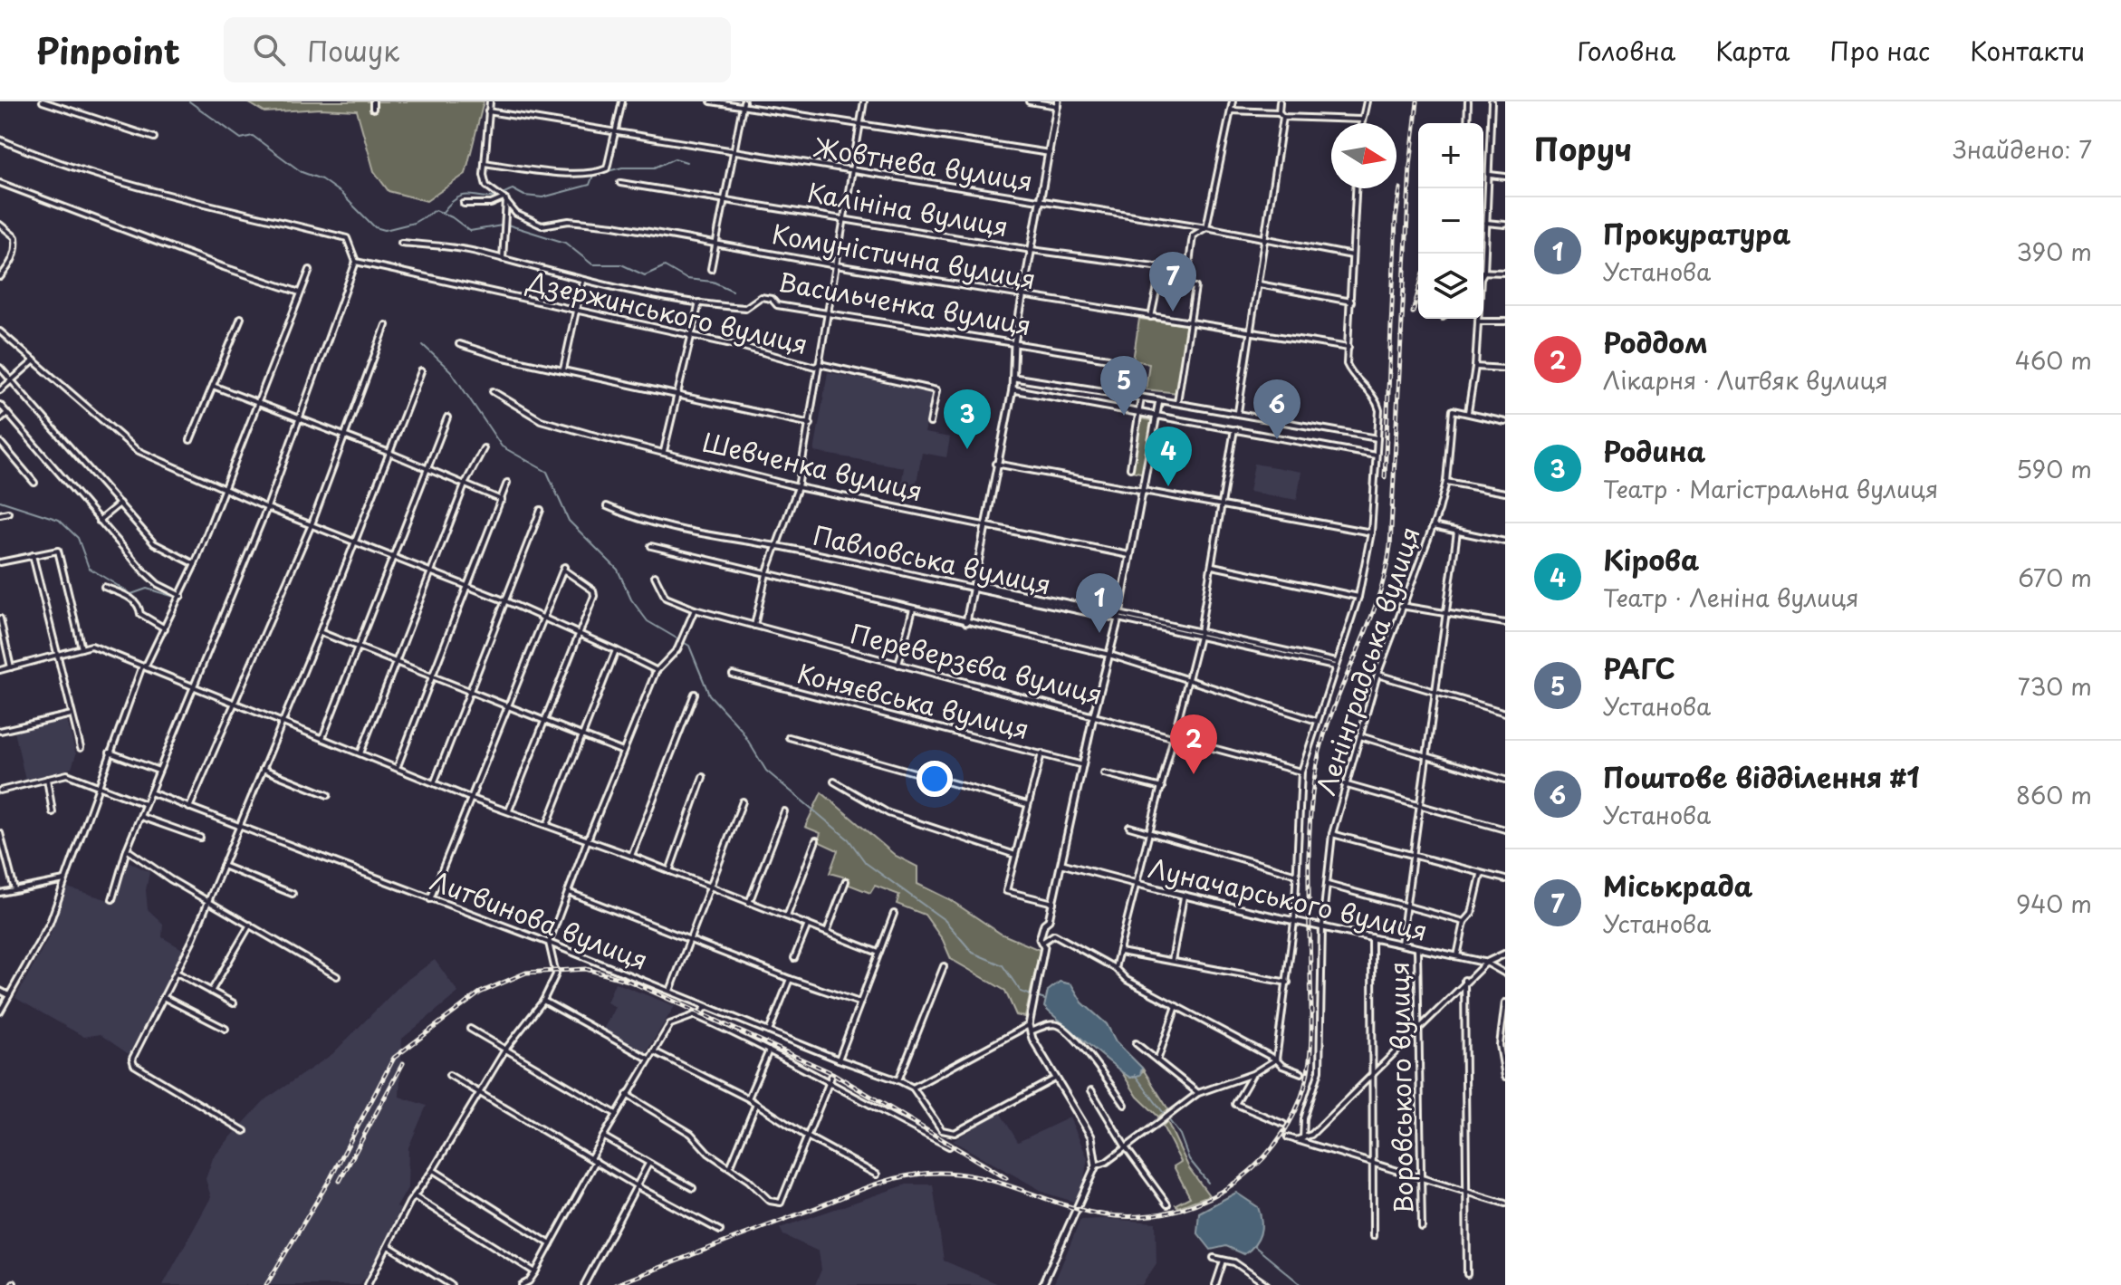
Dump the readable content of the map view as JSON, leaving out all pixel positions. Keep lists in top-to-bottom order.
{
  "streets": {
    "street": [
      "Жовтнева вулиця",
      "Калініна вулиця",
      "Комуністична вулиця",
      "Васильченка вулиця",
      "Дзержинського вулиця",
      "Шевченка вулиця",
      "Павловська вулиця",
      "Ленінградська вулиця",
      "Переверзєва вулиця",
      "Коняєвська вулиця",
      "Луначарського вулиця",
      "Литвинова вулиця",
      "Воровського вулиця"
    ]
  },
  "crossings": [
    ["Жовтнева вулиця", "Калініна вулиця"],
    ["Ленінградська вулиця", "Луначарського вулиця"],
    ["Луначарського вулиця", "Воровського вулиця"]
  ],
  "north": "right",
  "page": {
    "header": "Pinpoint",
    "search": "Пошук",
    "nav": [
      "Головна",
      "Карта",
      "Про нас",
      "Контакти"
    ],
    "heading": ["Поруч", "Знайдено: 7"],
    "map_buttons": ["+", "−"],
    "list": [
      {
        "mark": "1",
        "name": "Прокуратура",
        "note": "Установа",
        "value": "390 m"
      },
      {
        "mark": "2",
        "name": "Роддом",
        "note": "Лікарня · Литвяк вулиця",
        "value": "460 m"
      },
      {
        "mark": "3",
        "name": "Родина",
        "note": "Театр · Магістральна вулиця",
        "value": "590 m"
      },
      {
        "mark": "4",
        "name": "Кірова",
        "note": "Театр · Леніна вулиця",
        "value": "670 m"
      },
      {
        "mark": "5",
        "name": "РАГС",
        "note": "Установа",
        "value": "730 m"
      },
      {
        "mark": "6",
        "name": "Поштове відділення #1",
        "note": "Установа",
        "value": "860 m"
      },
      {
        "mark": "7",
        "name": "Міськрада",
        "note": "Установа",
        "value": "940 m"
      }
    ],
    "pins": [
      "7",
      "5",
      "6",
      "3",
      "4",
      "1",
      "2"
    ]
  }
}
